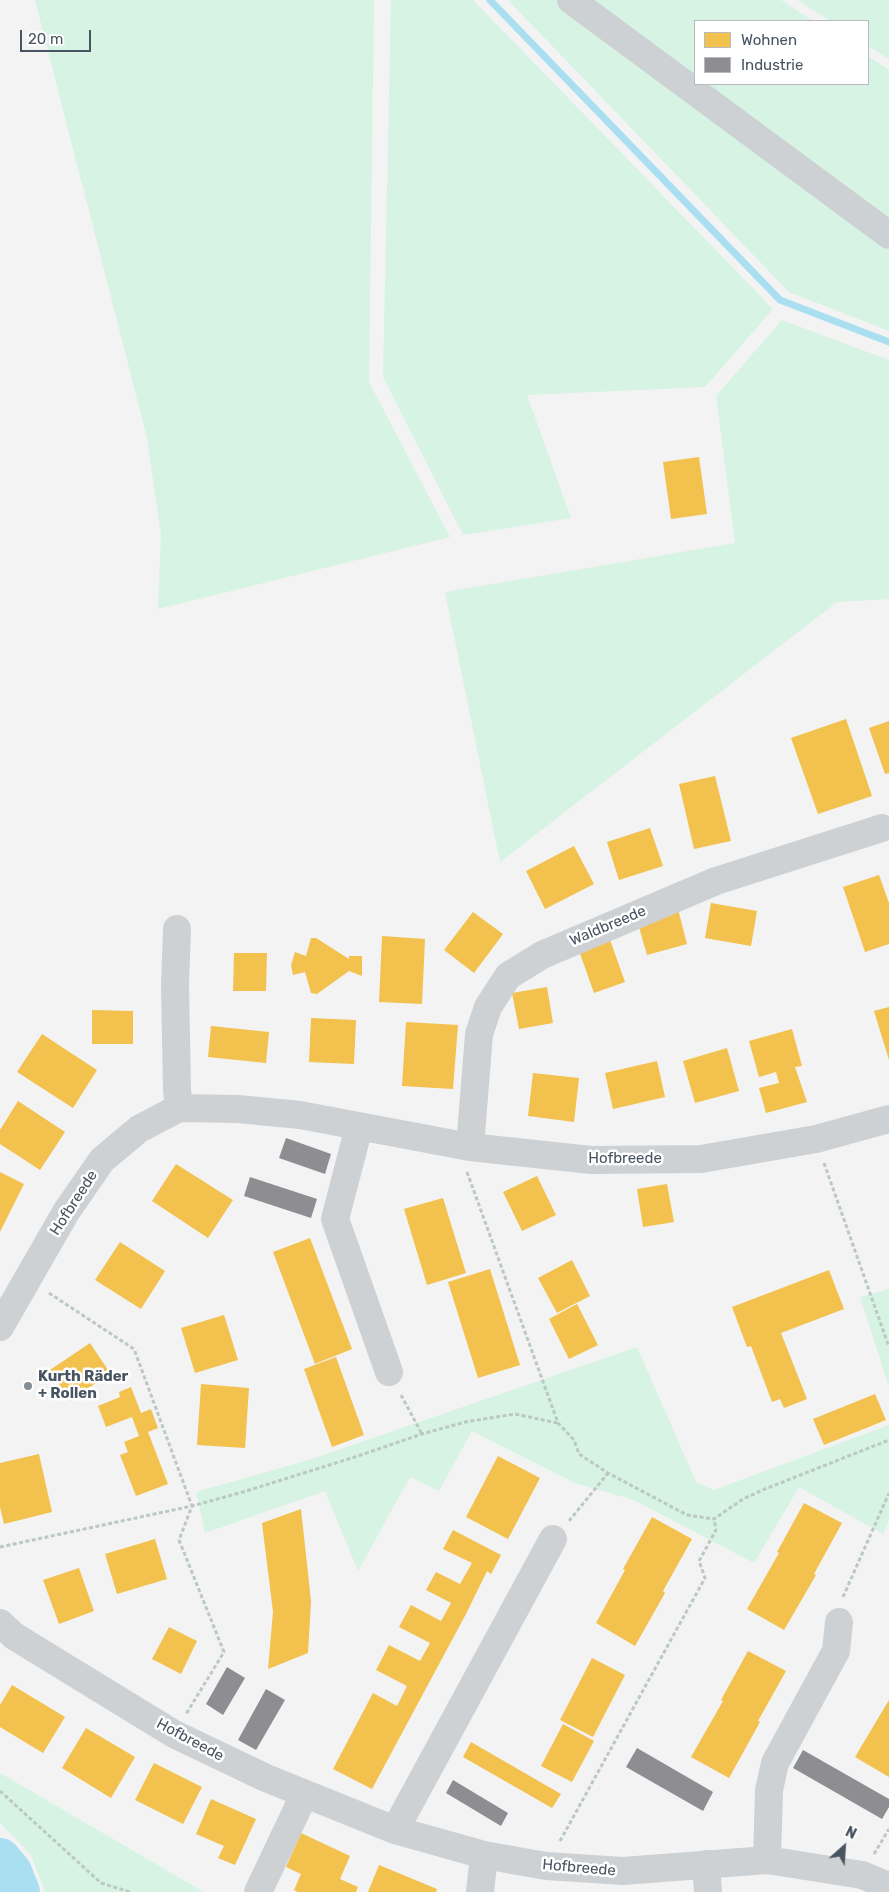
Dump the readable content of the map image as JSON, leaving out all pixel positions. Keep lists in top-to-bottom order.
{
  "streets": {
    "street": ["Waldbreede", "Hofbreede"]
  },
  "crossings": [
    ["Waldbreede", "Hofbreede"]
  ],
  "places": ["Kurth Räder + Rollen"],
  "legend": ["Wohnen", "Industrie"],
  "scale_bar": "20 m",
  "north": "top right"
}
